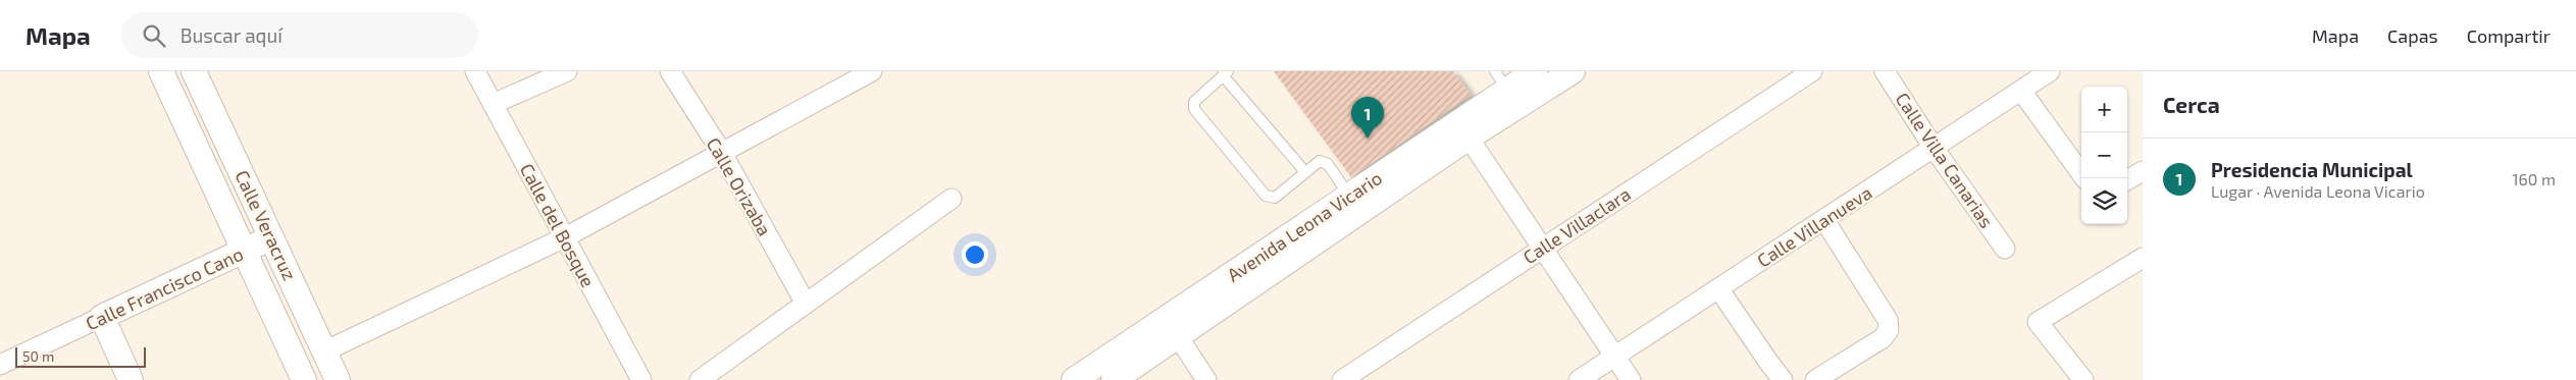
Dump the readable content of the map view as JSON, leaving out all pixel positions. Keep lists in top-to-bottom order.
{
  "streets": {
    "street": [
      "Calle Villa Canarias",
      "Calle Orizaba",
      "Calle Veracruz",
      "Calle del Bosque",
      "Calle Villaclara",
      "Avenida Leona Vicario",
      "Calle Villanueva",
      "Calle Francisco Cano"
    ]
  },
  "crossings": [
    ["Calle Villa Canarias", "Calle Villanueva"],
    ["Calle Veracruz", "Calle Francisco Cano"]
  ],
  "scale_bar": "50 m",
  "page": {
    "header": "Mapa",
    "search": "Buscar aquí",
    "nav": ["Mapa", "Capas", "Compartir"],
    "heading": "Cerca",
    "map_buttons": ["+", "−"],
    "pins": "1",
    "list": [
      {
        "mark": "1",
        "name": "Presidencia Municipal",
        "note": "Lugar · Avenida Leona Vicario",
        "value": "160 m"
      }
    ],
    "scale": "50 m"
  }
}
